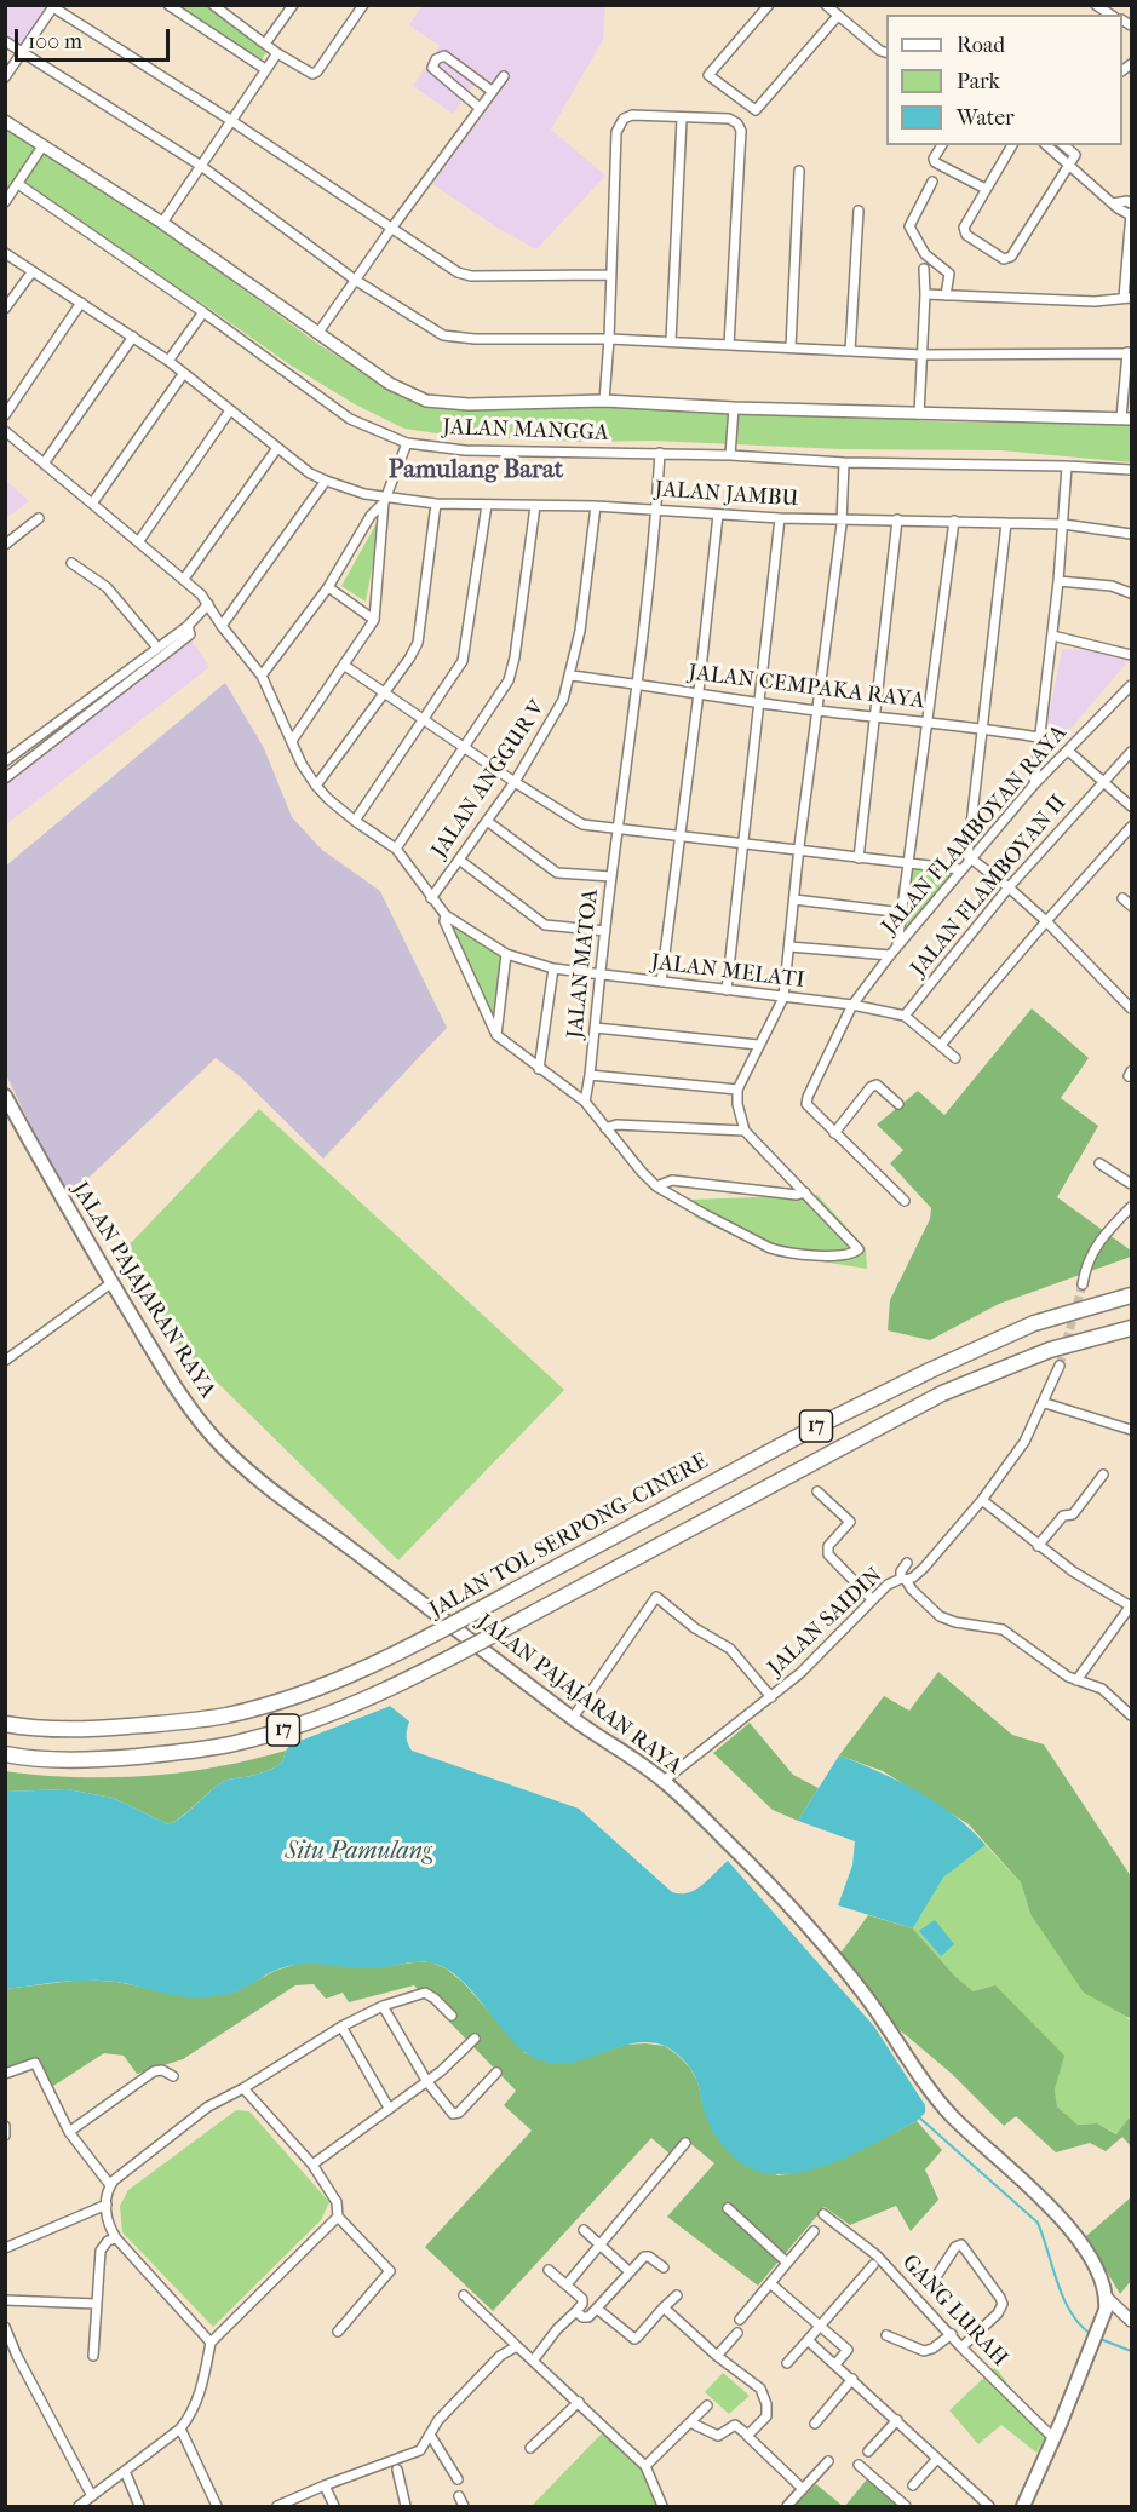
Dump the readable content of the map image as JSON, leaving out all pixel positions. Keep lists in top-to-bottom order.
{
  "streets": {
    "highway": ["17", "JALAN TOL SERPONG–CINERE"],
    "main road": ["JALAN PAJAJARAN RAYA"],
    "street": [
      "JALAN MANGGA",
      "JALAN JAMBU",
      "JALAN CEMPAKA RAYA",
      "JALAN ANGGUR V",
      "JALAN FLAMBOYAN RAYA",
      "JALAN FLAMBOYAN II",
      "JALAN MATOA",
      "JALAN MELATI",
      "JALAN SAIDIN",
      "GANG LURAH"
    ]
  },
  "crossings": [
    ["JALAN JAMBU", "JALAN ANGGUR V"],
    ["JALAN CEMPAKA RAYA", "JALAN ANGGUR V"],
    ["JALAN CEMPAKA RAYA", "JALAN MATOA"],
    ["JALAN FLAMBOYAN RAYA", "JALAN MELATI"],
    ["JALAN FLAMBOYAN II", "JALAN MELATI"],
    ["JALAN MATOA", "JALAN MELATI"],
    ["JALAN PAJAJARAN RAYA", "JALAN SAIDIN"]
  ],
  "districts": ["Pamulang Barat"],
  "water": ["Situ Pamulang"],
  "legend": ["Road", "Park", "Water"],
  "scale_bar": "100 m"
}
